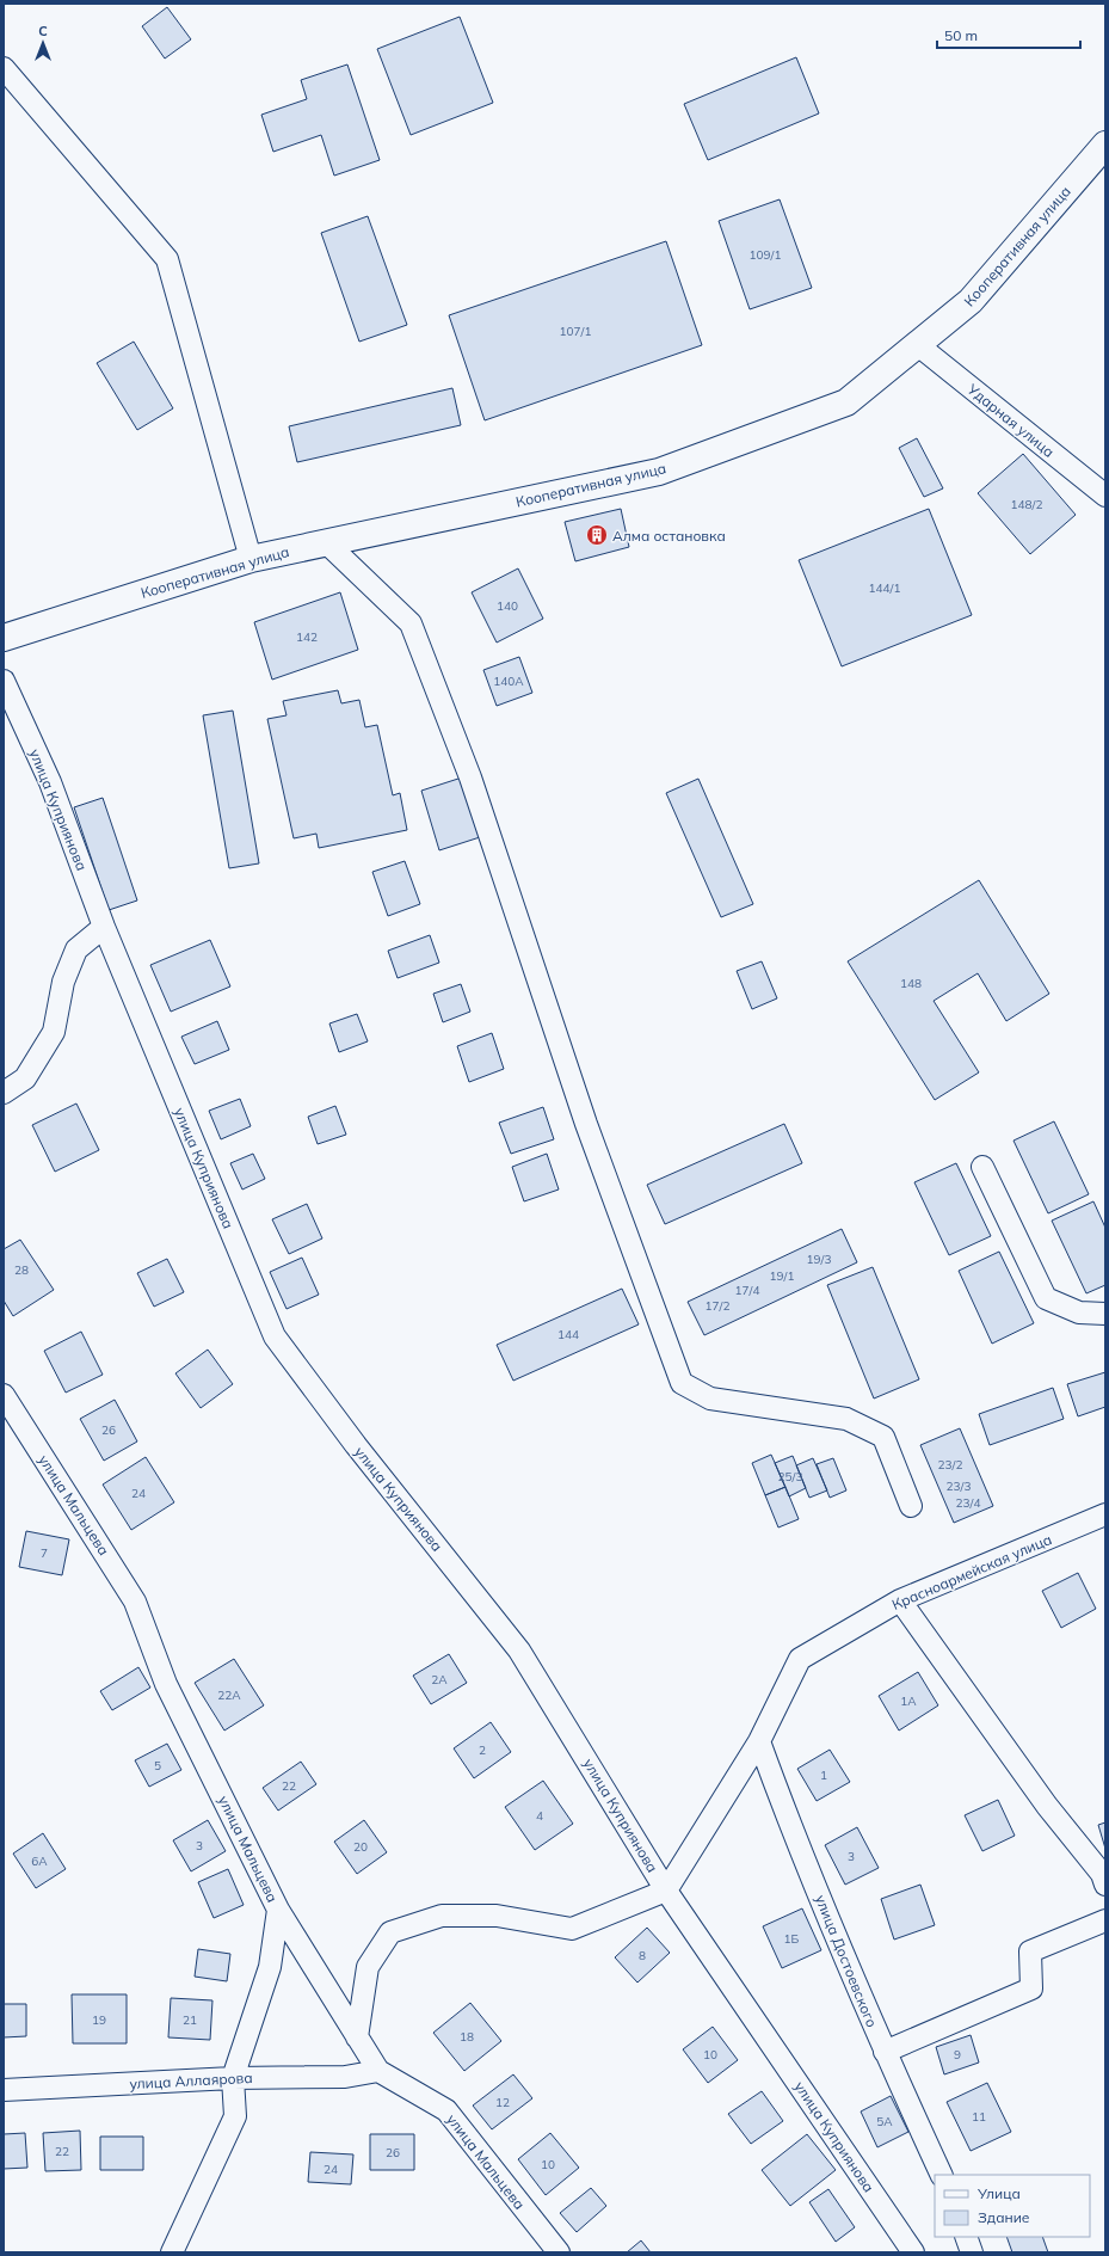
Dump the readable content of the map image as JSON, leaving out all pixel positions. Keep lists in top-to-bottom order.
{
  "streets": {
    "main road": ["Кооперативная улица"],
    "street": [
      "Ударная улица",
      "улица Куприянова",
      "улица Мальцева",
      "Красноармейская улица",
      "улица Достоевского",
      "улица Аллаярова"
    ]
  },
  "crossings": [
    ["Кооперативная улица", "Ударная улица"],
    ["улица Куприянова", "Красноармейская улица"],
    ["улица Мальцева", "улица Аллаярова"],
    ["Красноармейская улица", "улица Достоевского"]
  ],
  "places": {
    "building": ["Алма остановка"]
  },
  "house_numbers": [
    "109/1",
    "107/1",
    "148/2",
    "144/1",
    "140",
    "142",
    "140А",
    "148",
    "19/3",
    "28",
    "19/1",
    "17/4",
    "17/2",
    "144",
    "26",
    "23/2",
    "25/3",
    "23/3",
    "24",
    "23/4",
    "7",
    "2А",
    "22А",
    "1А",
    "2",
    "5",
    "1",
    "22",
    "4",
    "3",
    "20",
    "3",
    "6А",
    "1Б",
    "8",
    "19",
    "21",
    "18",
    "10",
    "9",
    "12",
    "11",
    "5А",
    "22",
    "26",
    "10",
    "24"
  ],
  "legend": ["Улица", "Здание"],
  "scale_bar": "50 m",
  "north": "top"
}
